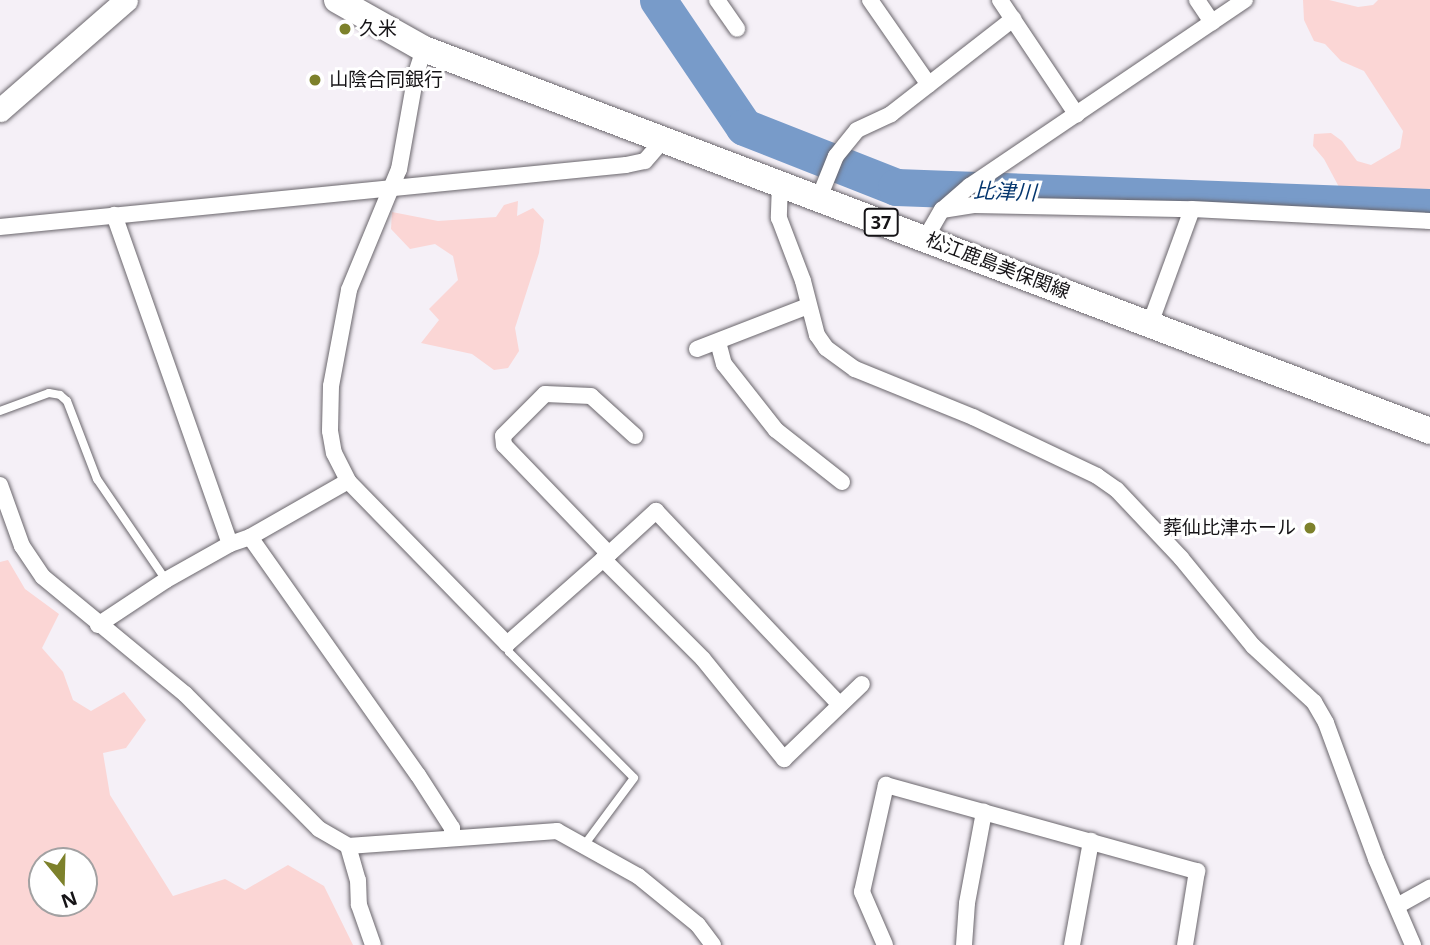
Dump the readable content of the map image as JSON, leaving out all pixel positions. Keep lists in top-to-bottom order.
{
  "streets": {
    "main road": ["37", "松江鹿島美保関線"]
  },
  "water": ["比津川"],
  "places": ["久米", "山陰合同銀行", "葬仙比津ホール"],
  "north": "bottom"
}
